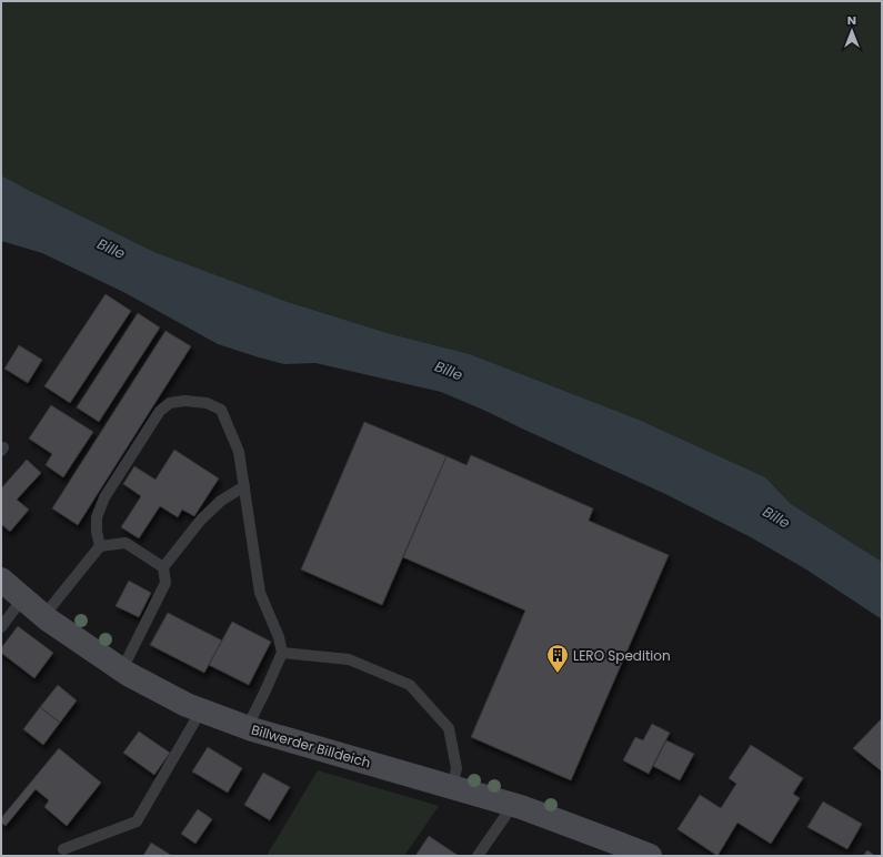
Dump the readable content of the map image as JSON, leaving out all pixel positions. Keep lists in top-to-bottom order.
{
  "streets": {
    "street": ["Billwerder Billdeich"]
  },
  "water": ["Bille"],
  "places": {
    "building": ["LERO Spedition"]
  },
  "north": "top"
}
